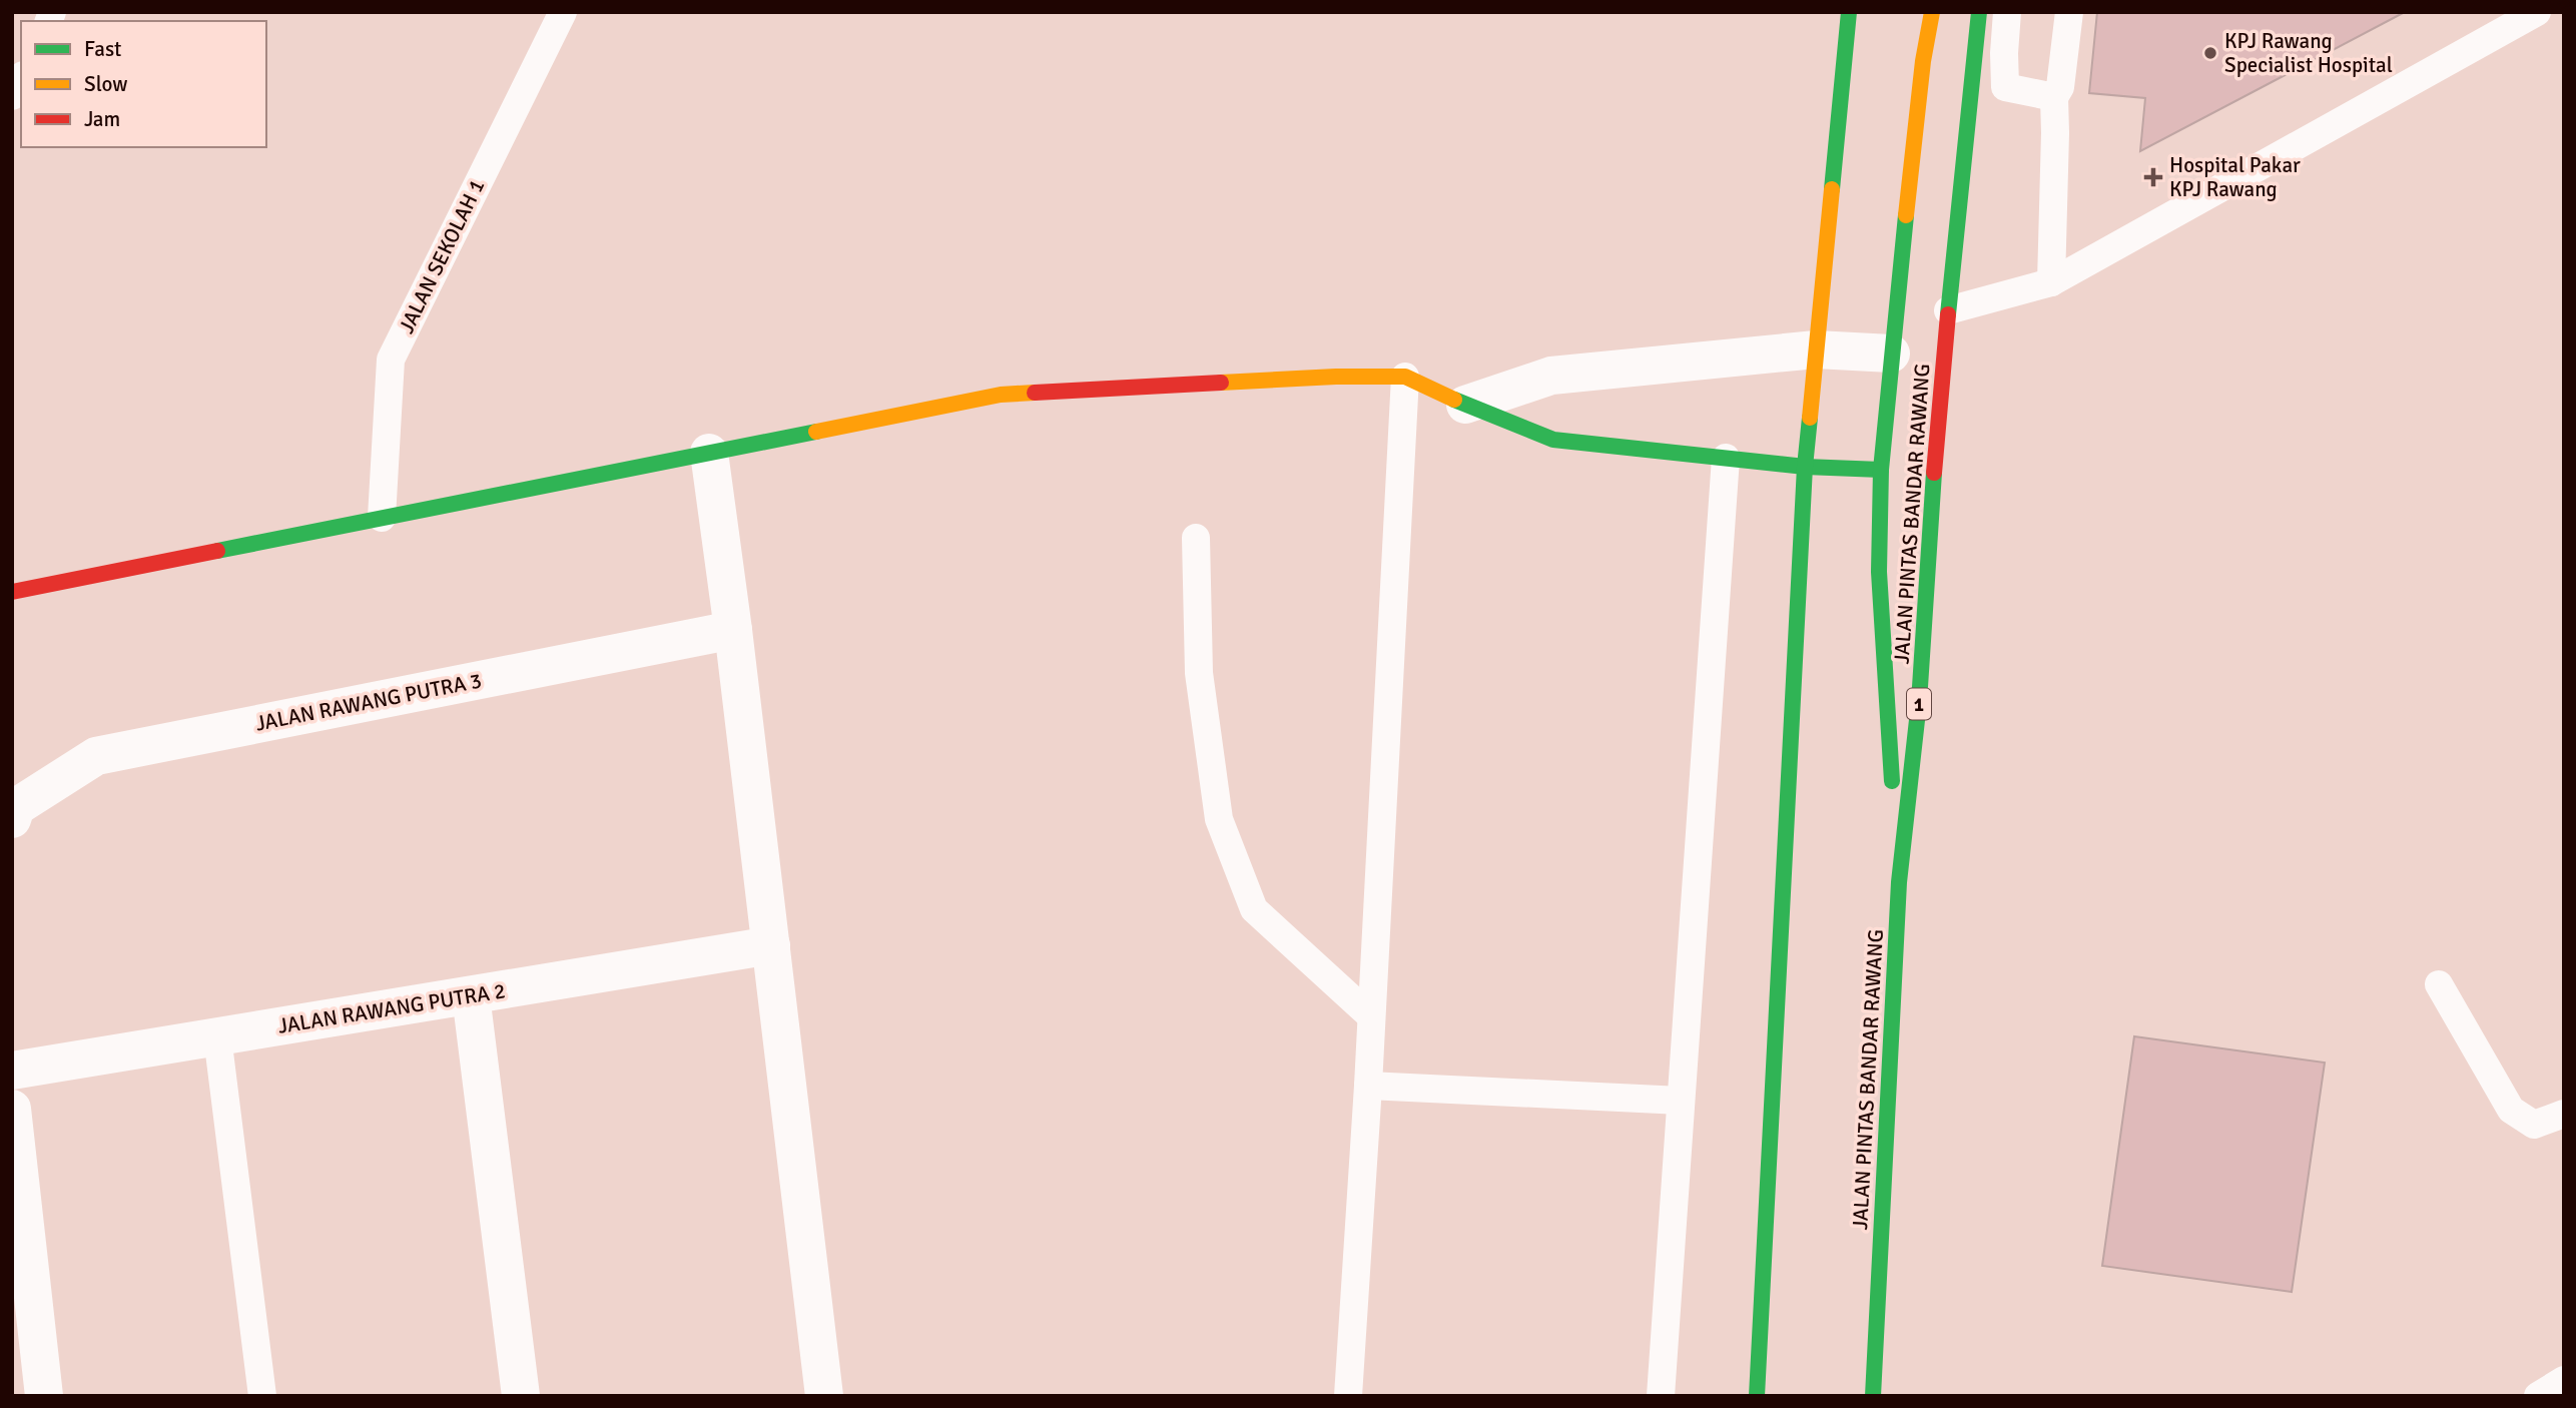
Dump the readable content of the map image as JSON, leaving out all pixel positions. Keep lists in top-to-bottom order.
{
  "streets": {
    "main road": ["JALAN PINTAS BANDAR RAWANG", "1"],
    "street": ["JALAN RAWANG PUTRA 3", "JALAN RAWANG PUTRA 2"],
    "lane": ["JALAN SEKOLAH 1"]
  },
  "places": {
    "other": ["KPJ Rawang Specialist Hospital"],
    "health": ["Hospital Pakar KPJ Rawang"]
  },
  "legend": ["Fast", "Slow", "Jam"]
}
